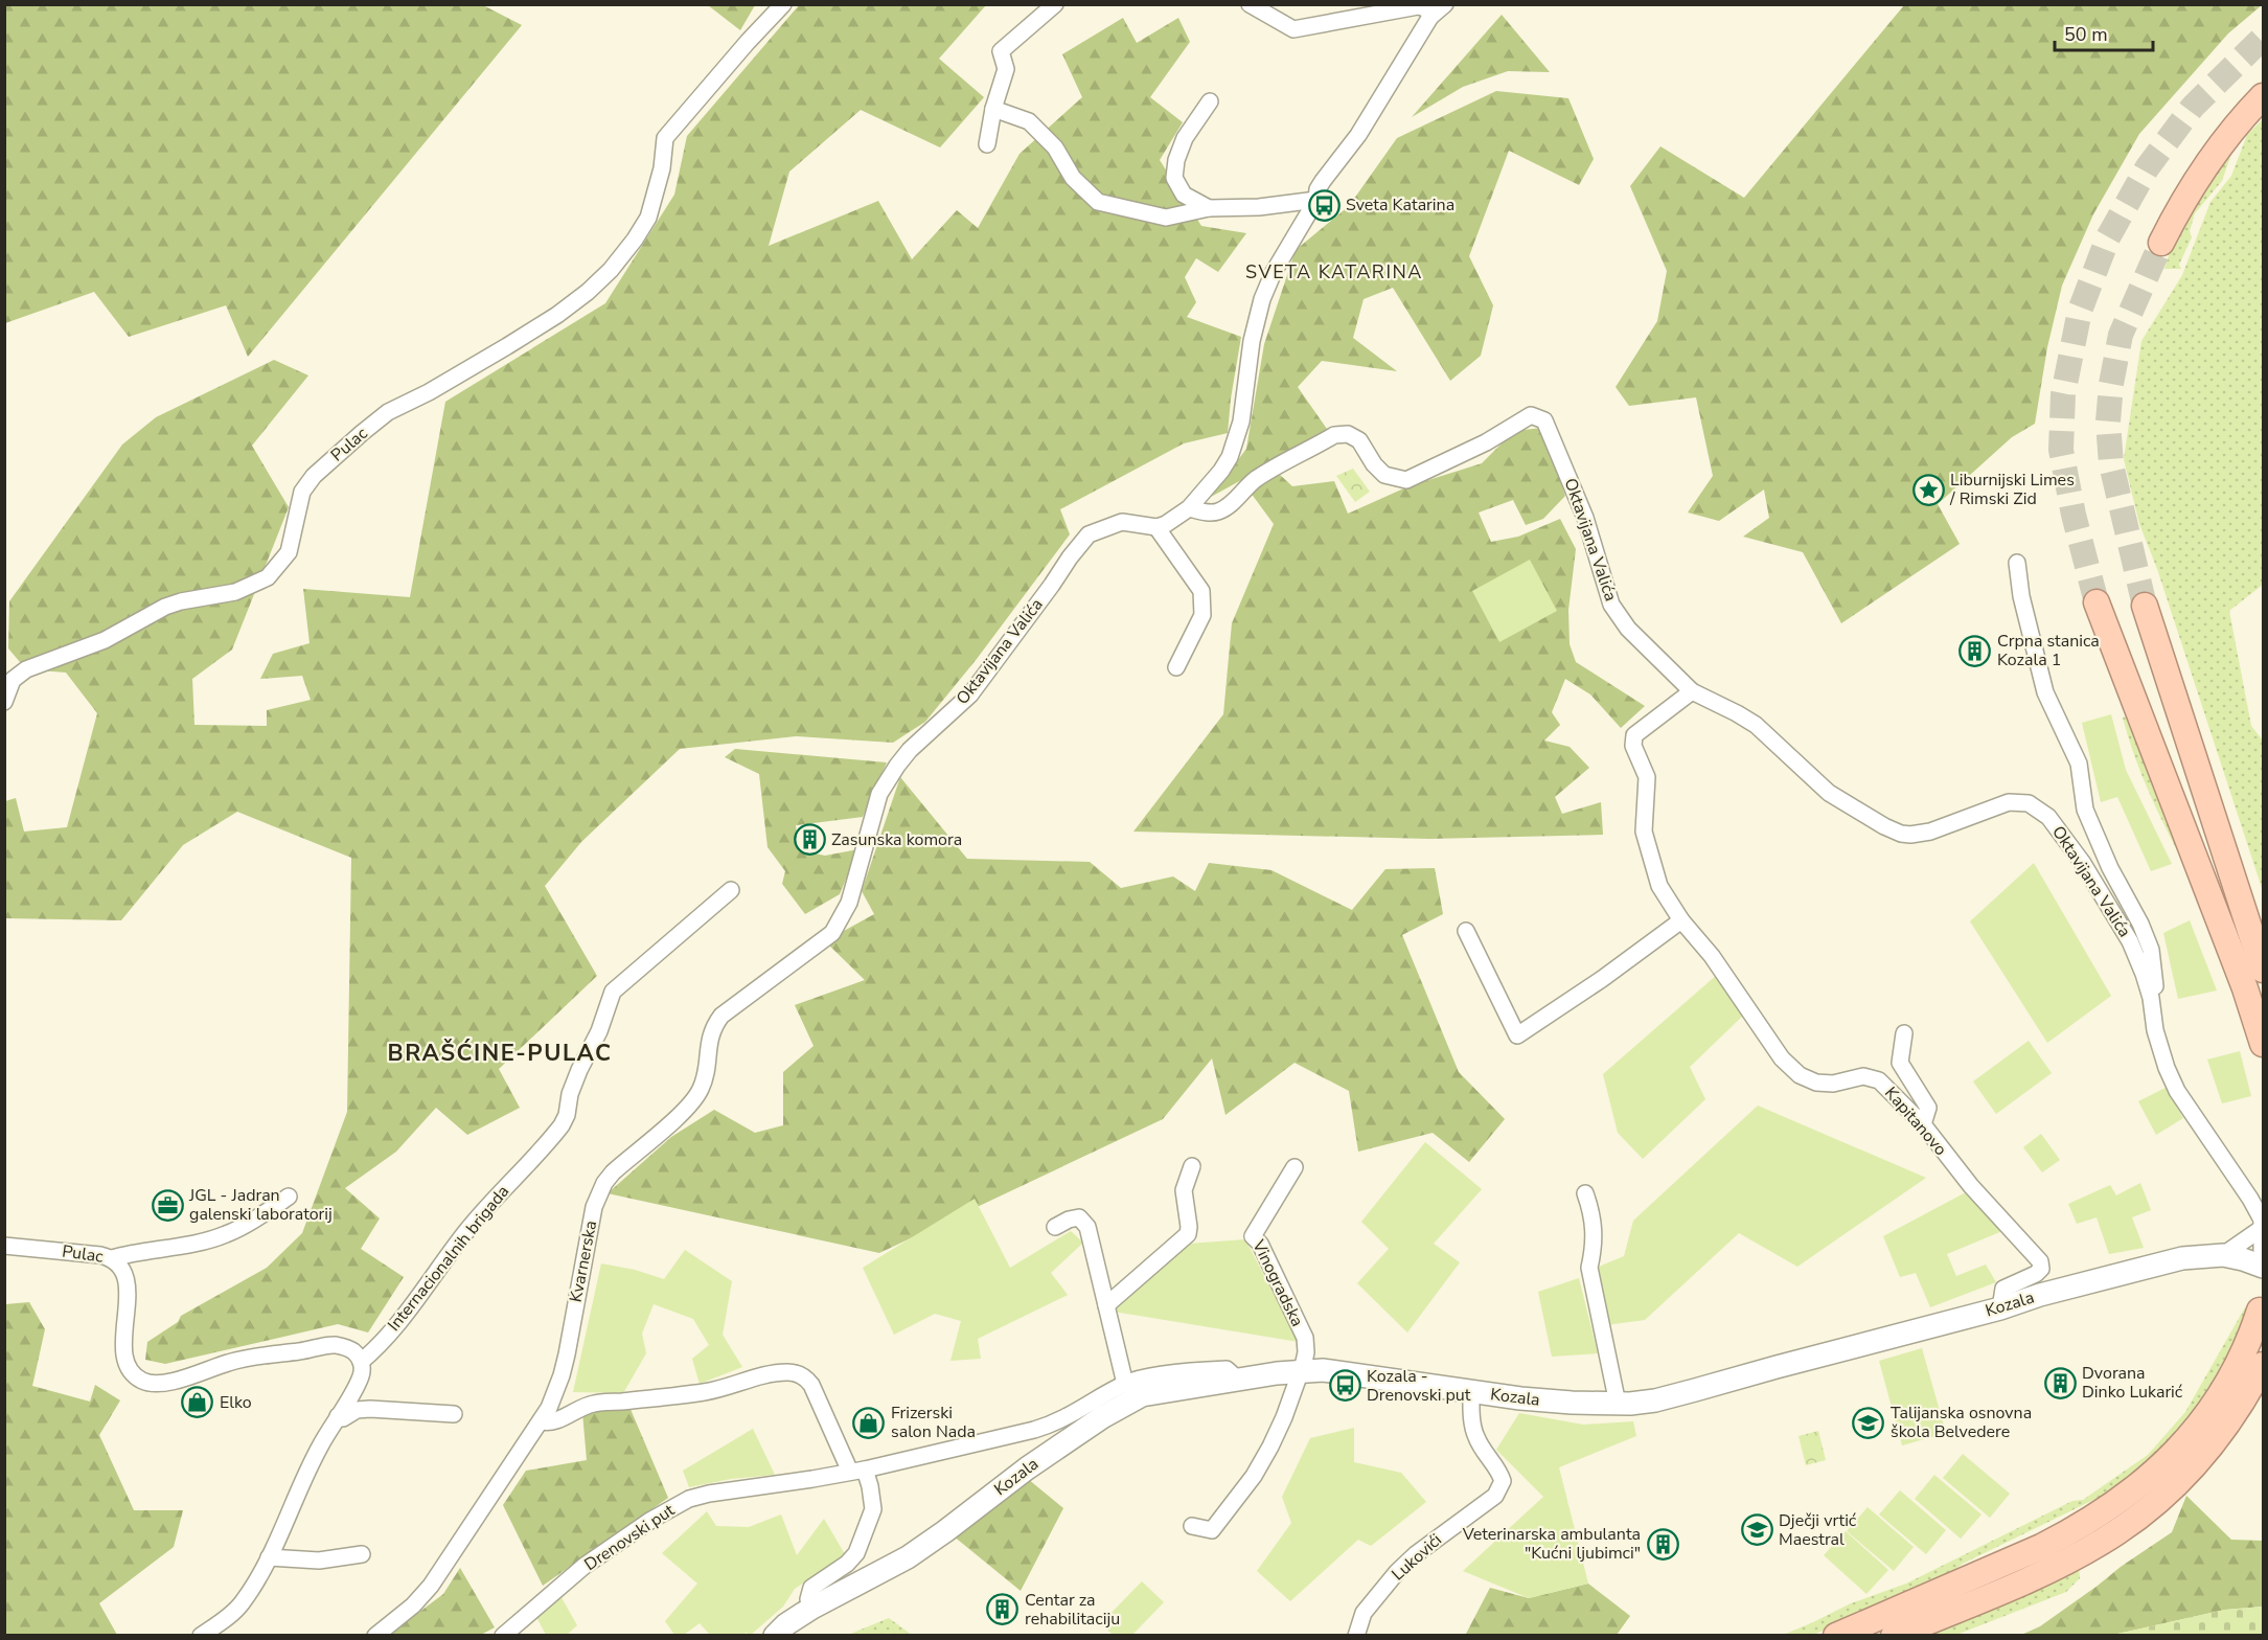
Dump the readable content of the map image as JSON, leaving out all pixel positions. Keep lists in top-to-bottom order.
{
  "streets": {
    "main road": ["Kozala"],
    "street": [
      "Pulac",
      "Oktavijana Valića",
      "Kapitanovo",
      "Internacionalnih brigada",
      "Kvarnerska",
      "Vinogradska",
      "Drenovski put",
      "Lukovići"
    ]
  },
  "crossings": [
    ["Pulac", "Internacionalnih brigada"],
    ["Oktavijana Valića", "Kapitanovo"],
    ["Oktavijana Valića", "Kvarnerska"],
    ["Kapitanovo", "Kozala"],
    ["Vinogradska", "Kozala"],
    ["Kozala", "Drenovski put"],
    ["Kozala", "Lukovići"]
  ],
  "districts": ["SVETA KATARINA", "BRAŠĆINE-PULAC"],
  "places": {
    "bus stop": ["Sveta Katarina", "Kozala - Drenovski put"],
    "place": ["Liburnijski Limes / Rimski Zid"],
    "building": [
      "Crpna stanica Kozala 1",
      "Zasunska komora",
      "Dvorana Dinko Lukarić",
      "Veterinarska ambulanta \"Kućni ljubimci\"",
      "Centar za rehabilitaciju"
    ],
    "office": ["JGL - Jadran galenski laboratorij"],
    "shop": ["Elko", "Frizerski salon Nada"],
    "school or university": ["Talijanska osnovna škola Belvedere", "Dječji vrtić Maestral"]
  },
  "scale_bar": "50 m"
}
